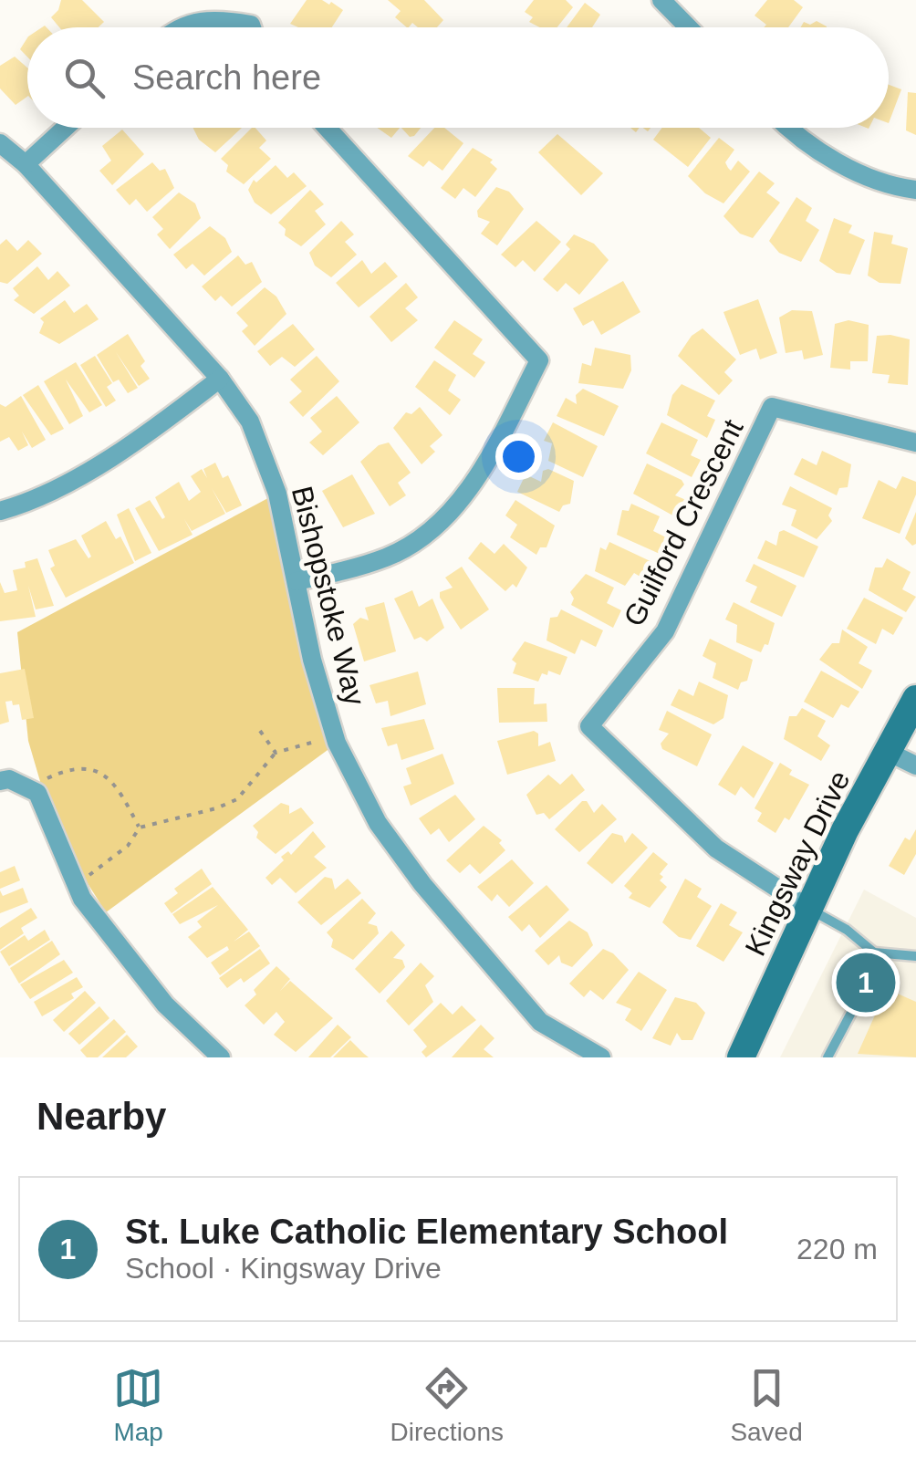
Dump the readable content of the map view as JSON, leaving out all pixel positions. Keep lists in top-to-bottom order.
{
  "streets": {
    "street": ["Guilford Crescent", "Bishopstoke Way", "Kingsway Drive"]
  },
  "crossings": [
    ["Guilford Crescent", "Kingsway Drive"]
  ],
  "page": {
    "search": "Search here",
    "pins": "1",
    "heading": "Nearby",
    "list": [
      {
        "mark": "1",
        "name": "St. Luke Catholic Elementary School",
        "note": "School · Kingsway Drive",
        "value": "220 m"
      }
    ],
    "nav": ["Map", "Directions", "Saved"]
  }
}
